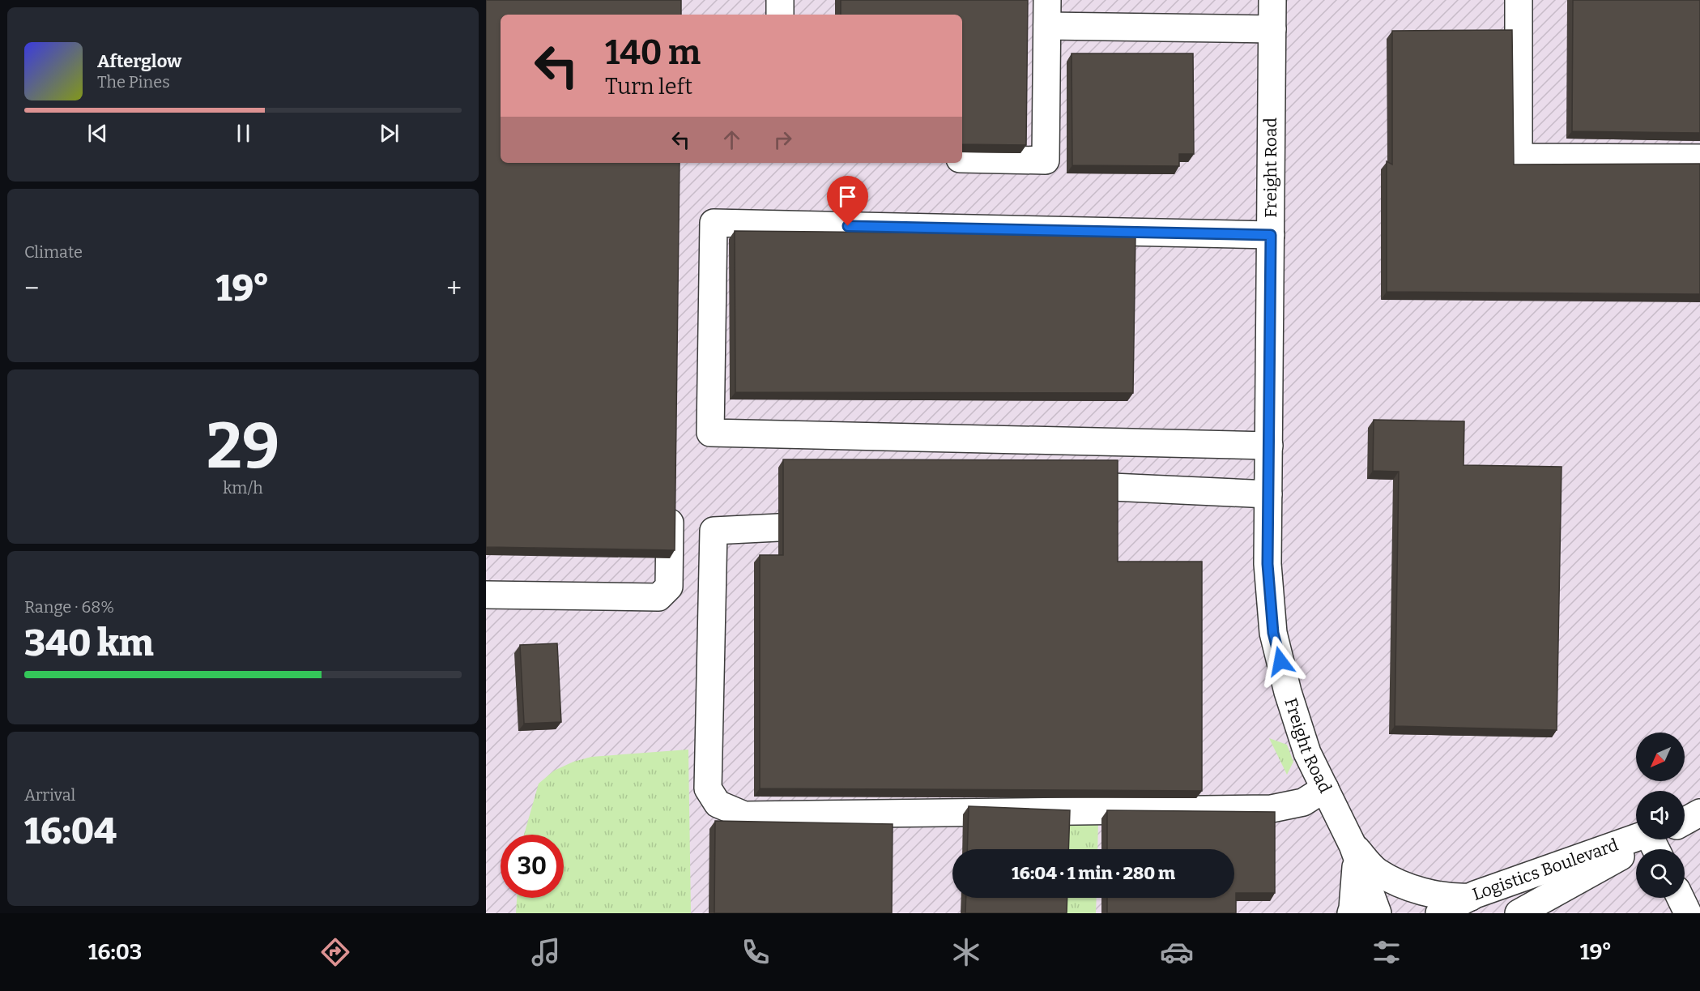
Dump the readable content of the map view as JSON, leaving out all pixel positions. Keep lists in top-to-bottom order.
{
  "streets": {
    "street": ["Freight Road", "Logistics Boulevard"]
  },
  "crossings": [
    ["Freight Road", "Logistics Boulevard"]
  ],
  "north": "bottom left",
  "page": {
    "turn": ["140 m", "Turn left"],
    "song": ["Afterglow", "The Pines"],
    "tile": [
      "Climate",
      ["29", "km/h"],
      ["Range · 68%", "340 km"],
      ["Arrival", "16:04"]
    ],
    "heat": ["−", "19°", "+"],
    "limit": "30",
    "trip": "16:04 · 1 min · 280 m",
    "tabs": ["16:03", "19°"]
  }
}
